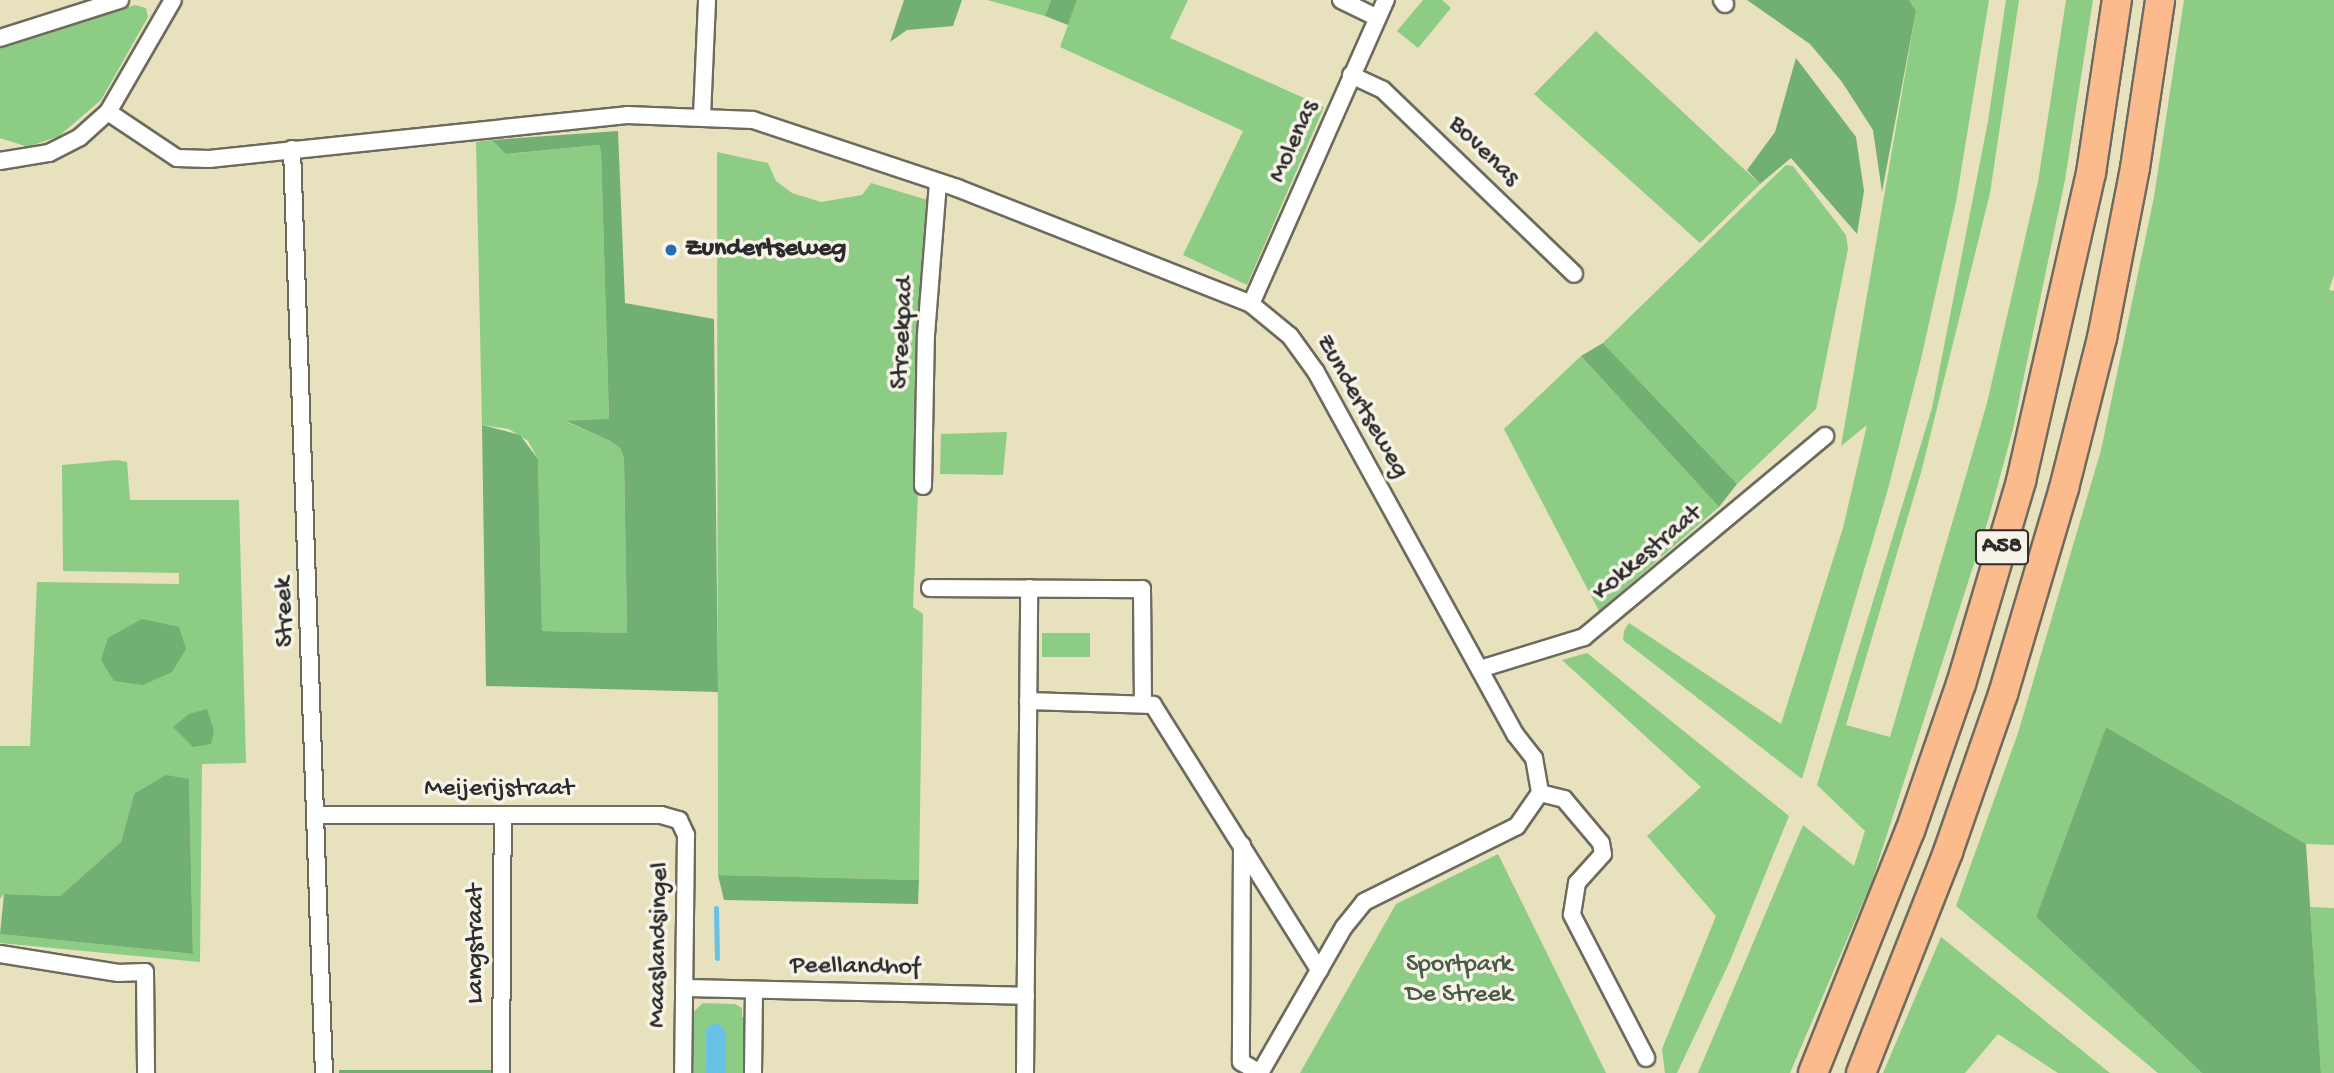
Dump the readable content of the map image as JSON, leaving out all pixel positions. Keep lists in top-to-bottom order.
{
  "streets": {
    "highway": ["A58"],
    "street": [
      "Molenas",
      "Bovenas",
      "Streekpad",
      "Zundertseweg",
      "Kokkestraat",
      "Streek",
      "Meijerijstraat",
      "Langstraat",
      "Maaslandsingel",
      "Peellandhof"
    ]
  },
  "crossings": [
    ["Molenas", "Bovenas"],
    ["Molenas", "Zundertseweg"],
    ["Streekpad", "Zundertseweg"],
    ["Zundertseweg", "Kokkestraat"],
    ["Zundertseweg", "Streek"],
    ["Streek", "Meijerijstraat"],
    ["Meijerijstraat", "Langstraat"],
    ["Meijerijstraat", "Maaslandsingel"],
    ["Maaslandsingel", "Peellandhof"]
  ],
  "parks": ["Sportpark De Streek"],
  "places": ["Zundertseweg"]
}
